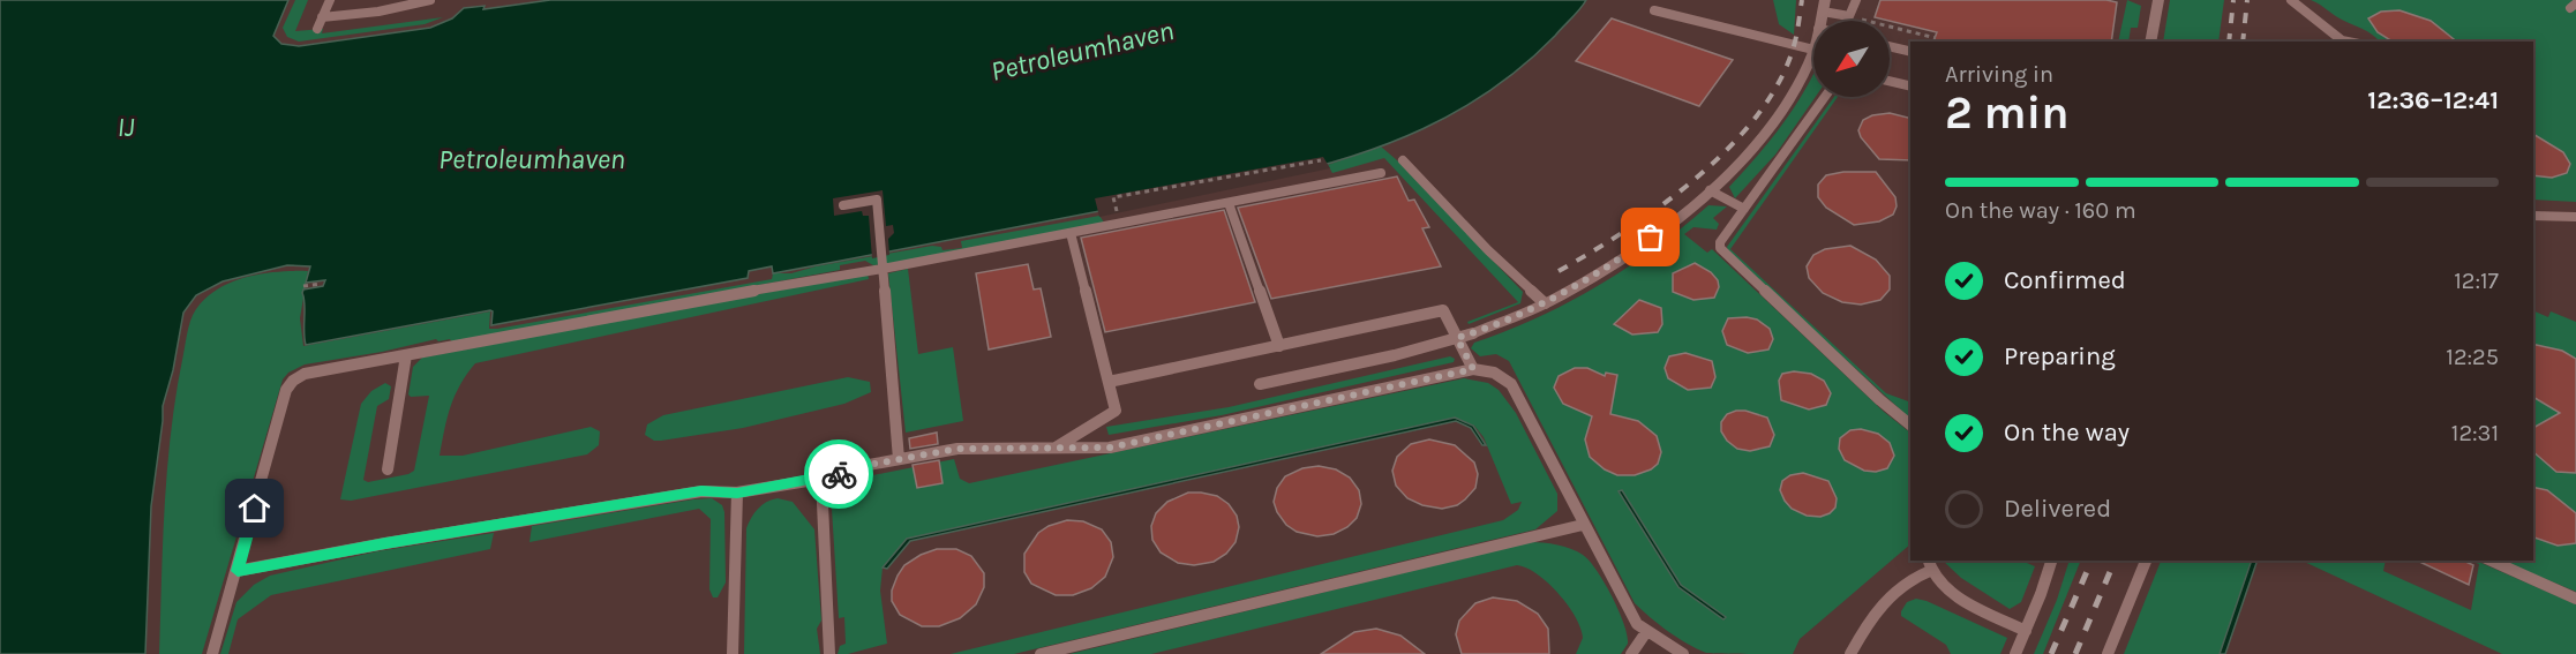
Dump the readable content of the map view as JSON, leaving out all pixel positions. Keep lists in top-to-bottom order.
{
  "water": ["Petroleumhaven", "IJ"],
  "north": "bottom left",
  "page": {
    "heading": ["2 min", "Arriving in", "12:36–12:41"],
    "bar": "On the way · 160 m",
    "list": [
      ["Confirmed", "12:17"],
      ["Preparing", "12:25"],
      ["On the way", "12:31"],
      "Delivered"
    ]
  }
}
